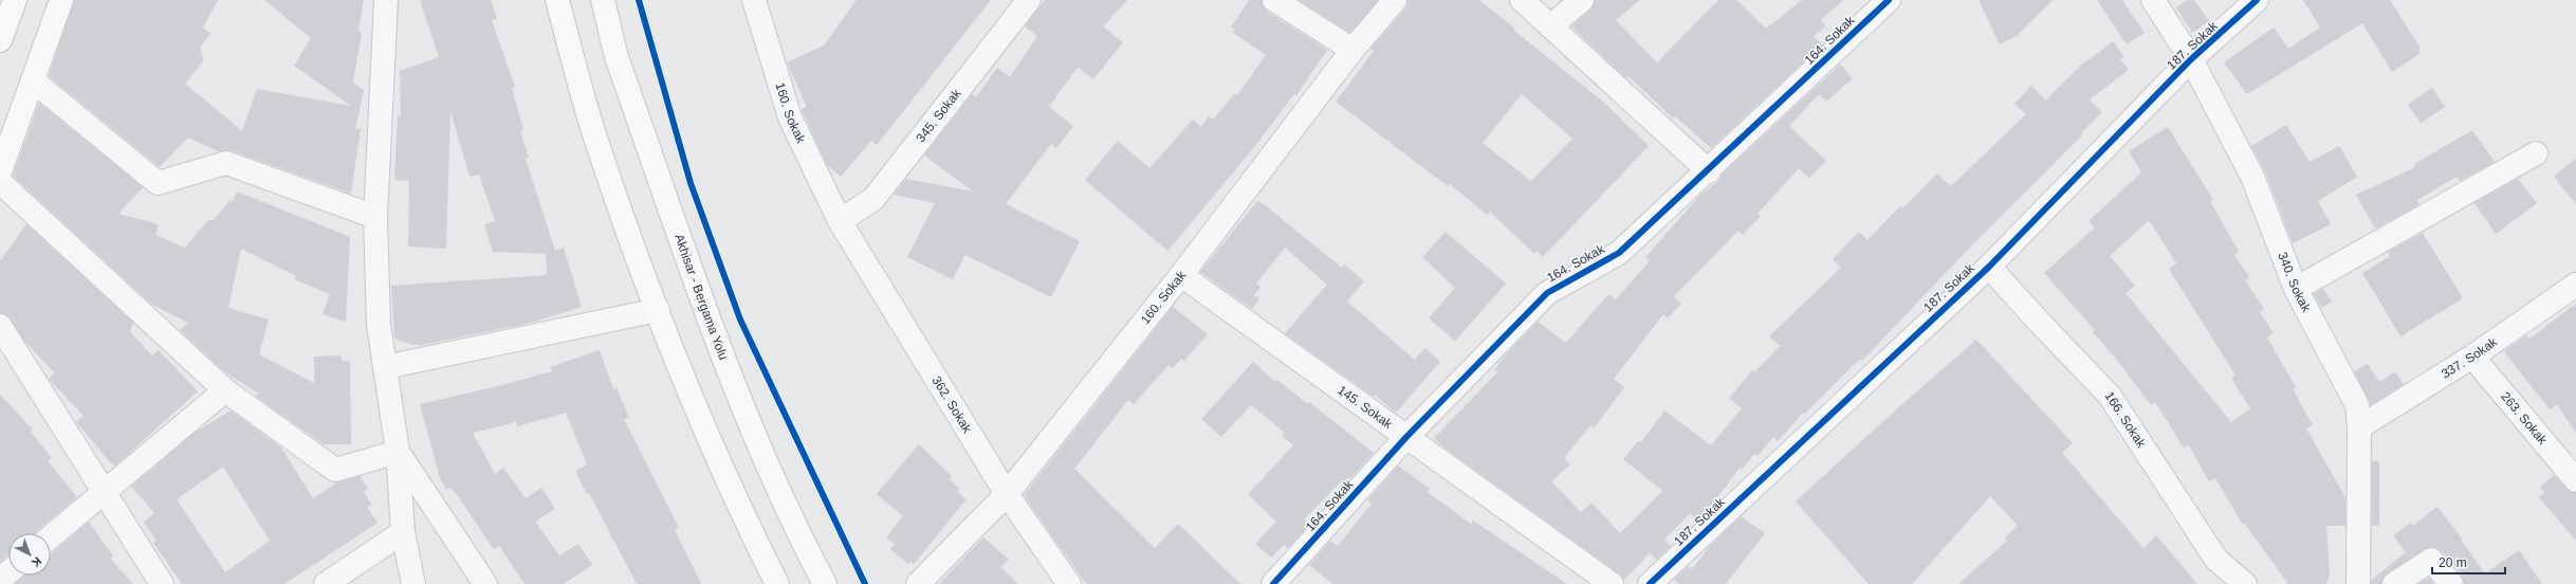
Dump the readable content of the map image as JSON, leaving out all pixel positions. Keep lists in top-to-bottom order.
{
  "streets": {
    "main road": ["Akhisar - Bergama Yolu"],
    "street": [
      "164. Sokak",
      "187. Sokak",
      "160. Sokak",
      "345. Sokak",
      "340. Sokak",
      "337. Sokak",
      "362. Sokak",
      "145. Sokak",
      "263. Sokak",
      "166. Sokak"
    ]
  },
  "crossings": [
    ["164. Sokak", "145. Sokak"],
    ["187. Sokak", "340. Sokak"],
    ["187. Sokak", "166. Sokak"],
    ["160. Sokak", "345. Sokak"],
    ["160. Sokak", "362. Sokak"],
    ["160. Sokak", "145. Sokak"],
    ["345. Sokak", "362. Sokak"],
    ["340. Sokak", "337. Sokak"],
    ["337. Sokak", "263. Sokak"]
  ],
  "scale_bar": "20 m",
  "north": "bottom right"
}
